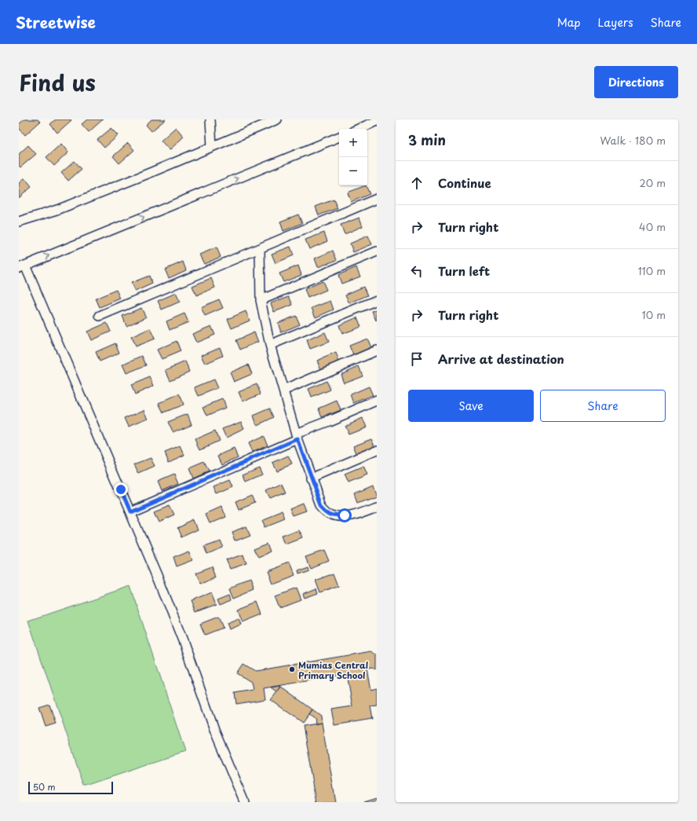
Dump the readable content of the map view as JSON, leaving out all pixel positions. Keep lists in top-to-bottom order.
{
  "places": ["Mumias Central Primary School"],
  "scale_bar": "50 m",
  "page": {
    "header": "Streetwise",
    "nav": ["Map", "Layers", "Share"],
    "title": "Find us",
    "buttons": [
      "Directions",
      ["Save", "Share"]
    ],
    "heading": ["3 min", "Walk · 180 m"],
    "map_buttons": ["+", "−"],
    "list": [
      ["Continue", "20 m"],
      ["Turn right", "40 m"],
      ["Turn left", "110 m"],
      ["Turn right", "10 m"],
      "Arrive at destination"
    ],
    "scale": "50 m"
  }
}
